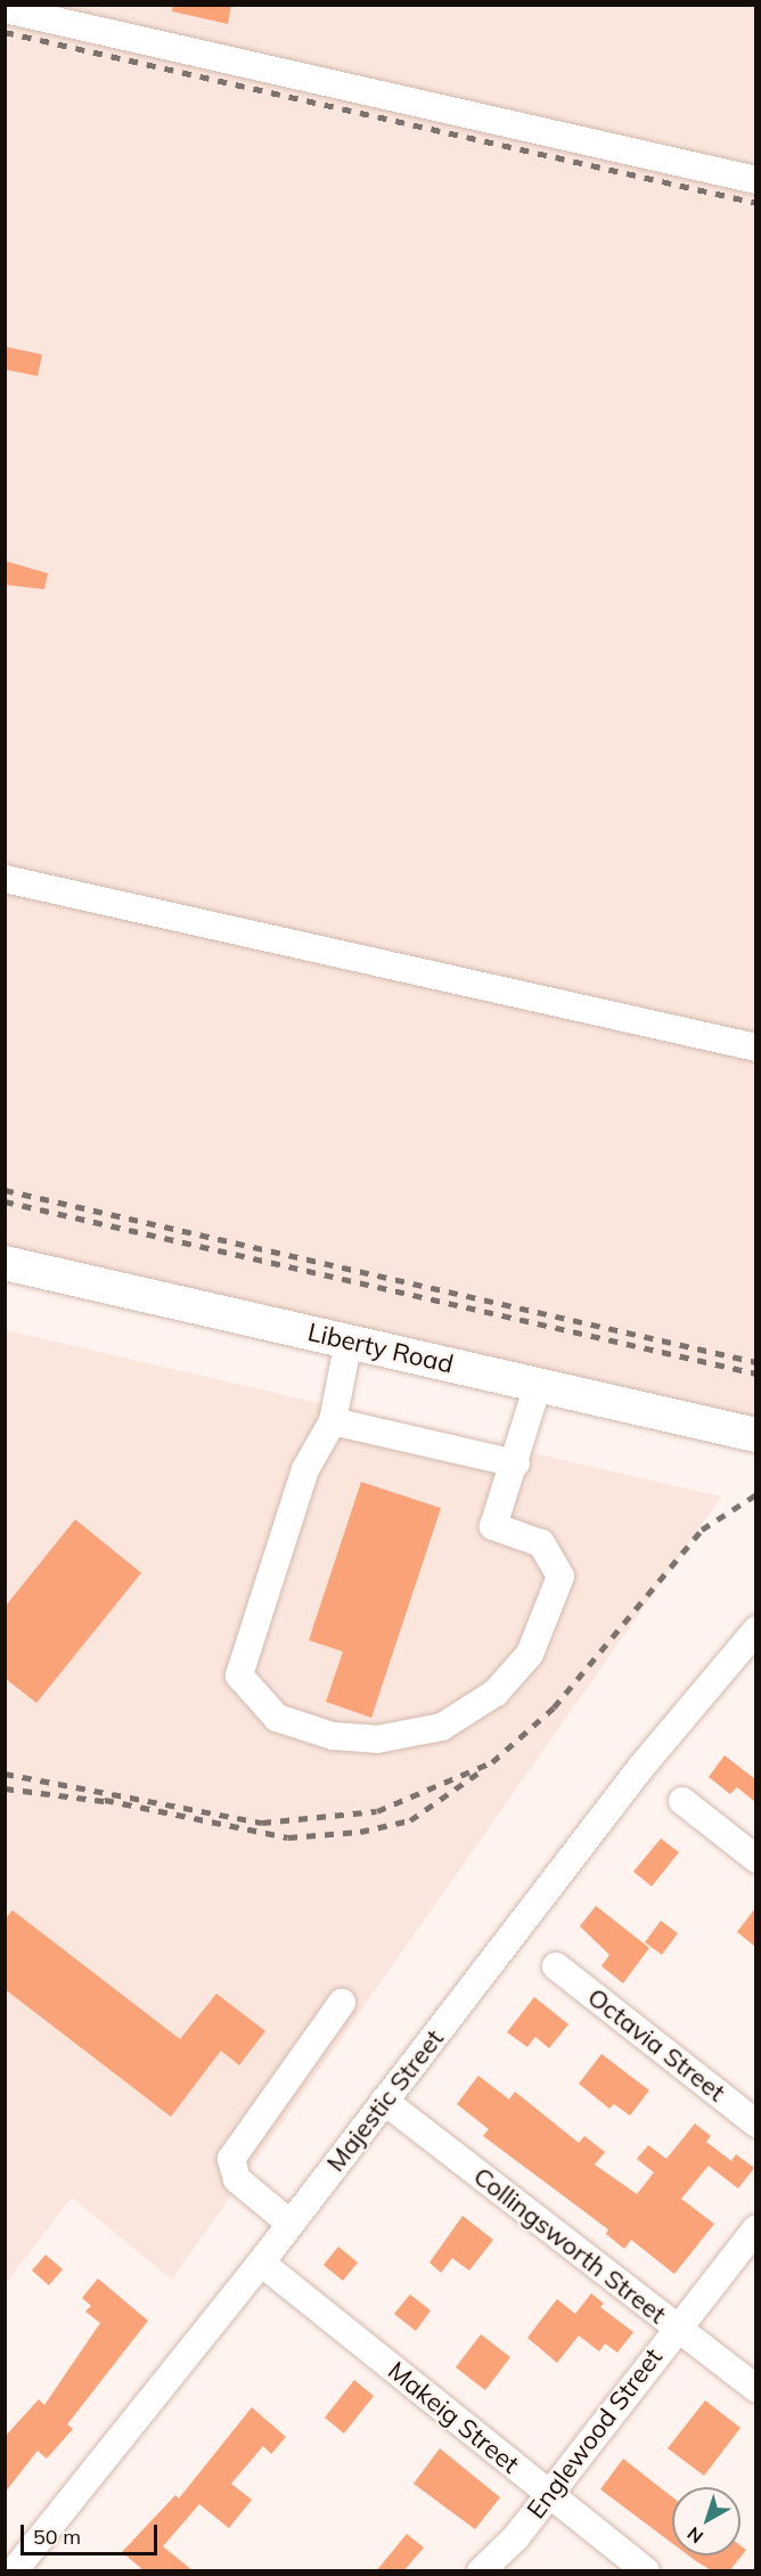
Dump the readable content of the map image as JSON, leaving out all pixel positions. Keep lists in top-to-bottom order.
{
  "streets": {
    "main road": ["Liberty Road"],
    "street": [
      "Octavia Street",
      "Majestic Street",
      "Collingsworth Street",
      "Makeig Street",
      "Englewood Street"
    ]
  },
  "crossings": [
    ["Majestic Street", "Collingsworth Street"],
    ["Majestic Street", "Makeig Street"],
    ["Collingsworth Street", "Englewood Street"],
    ["Makeig Street", "Englewood Street"]
  ],
  "scale_bar": "50 m",
  "north": "bottom left"
}
